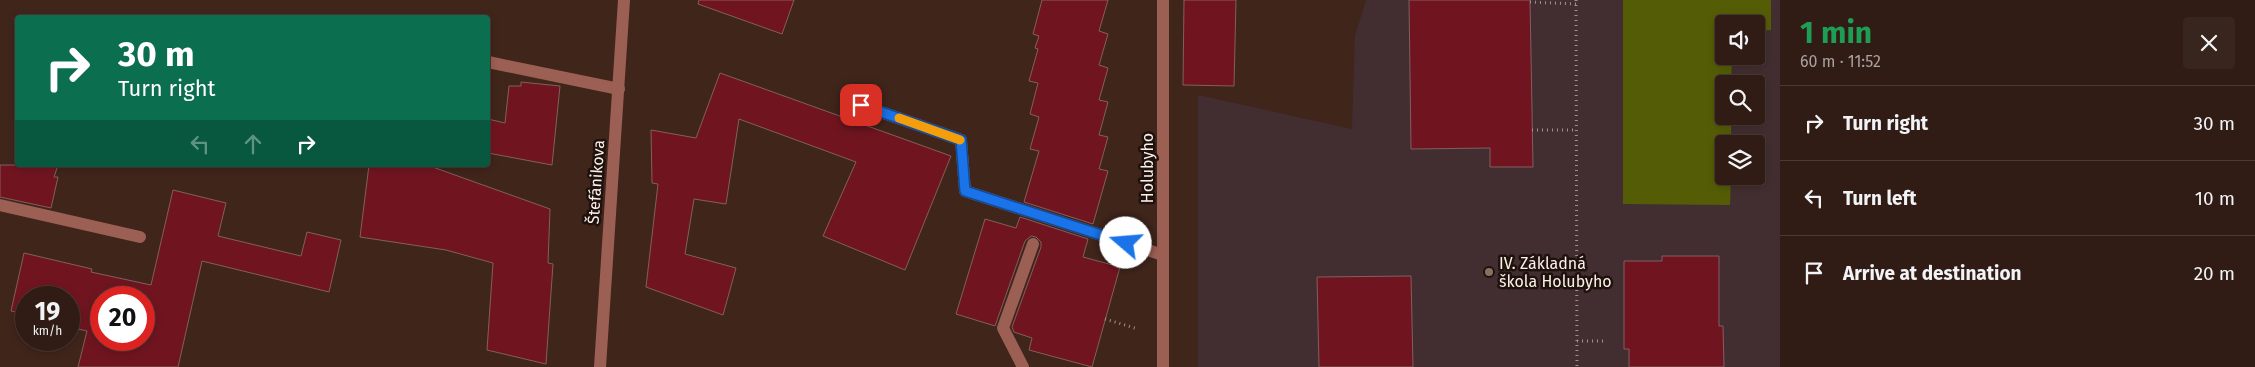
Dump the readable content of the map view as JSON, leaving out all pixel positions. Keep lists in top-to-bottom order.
{
  "streets": {
    "street": ["Holubyho", "Štefánikova"]
  },
  "places": ["IV. Základná škola Holubyho"],
  "page": {
    "heading": ["1 min", "60 m · 11:52"],
    "turn": ["30 m", "Turn right"],
    "list": [
      {
        "name": "Turn right",
        "value": "30 m"
      },
      {
        "name": "Turn left",
        "value": "10 m"
      },
      {
        "name": "Arrive at destination",
        "value": "20 m"
      }
    ],
    "speed": "19 km/h",
    "limit": "20"
  }
}
